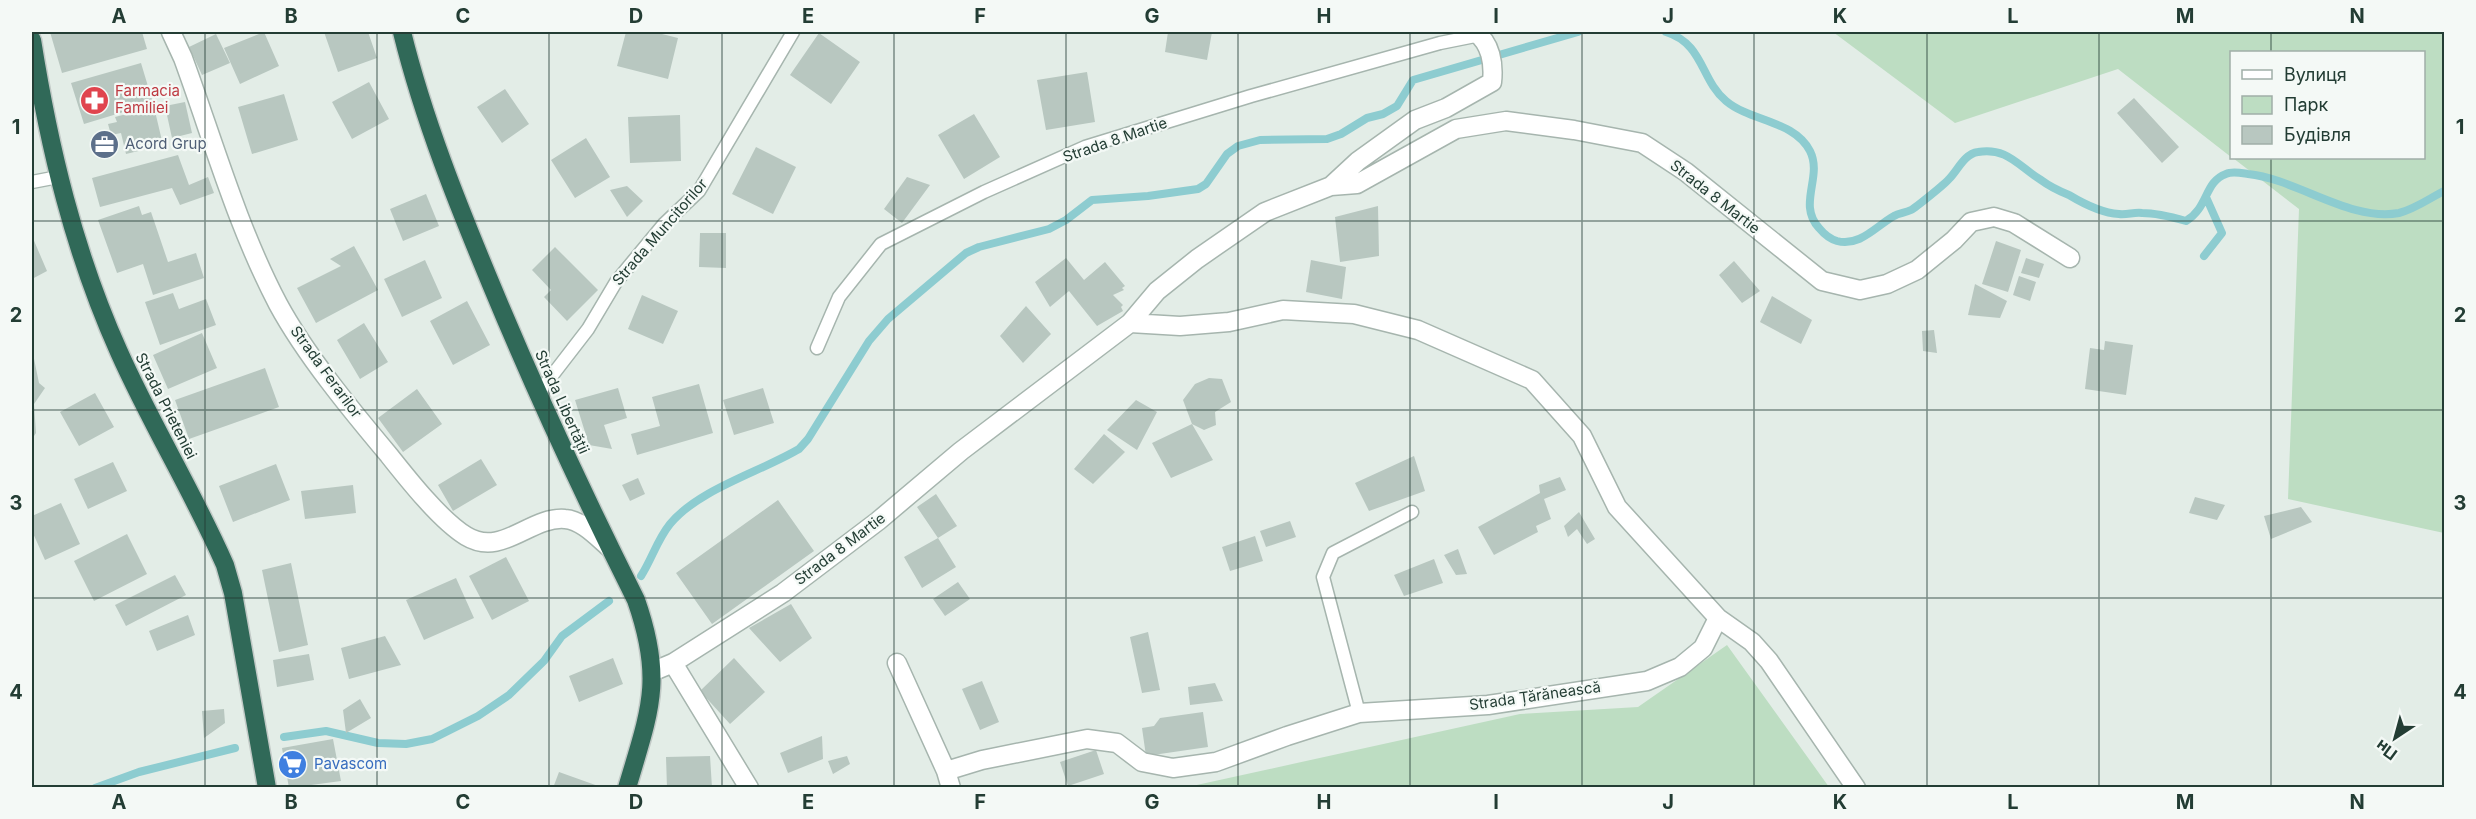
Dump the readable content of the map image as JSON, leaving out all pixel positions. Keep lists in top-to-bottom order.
{
  "streets": {
    "highway": ["Strada Libertății", "Strada Prieteniei"],
    "street": ["Strada 8 Martie", "Strada Ferarilor", "Strada Țărănească"],
    "lane": ["Strada Muncitorilor"]
  },
  "crossings": [
    ["Strada 8 Martie", "Strada Libertății"],
    ["Strada Muncitorilor", "Strada Libertății"],
    ["Strada Ferarilor", "Strada Libertății"]
  ],
  "places": {
    "pharmacy": ["Farmacia Familiei"],
    "office": ["Acord Grup"],
    "supermarket": ["Pavascom"]
  },
  "legend": ["Вулиця", "Парк", "Будівля"],
  "north": "bottom left",
  "grid": {
    "columns": [
      "A",
      "B",
      "C",
      "D",
      "E",
      "F",
      "G",
      "H",
      "I",
      "J",
      "K",
      "L",
      "M",
      "N"
    ],
    "rows": [
      "1",
      "2",
      "3",
      "4"
    ]
  }
}
